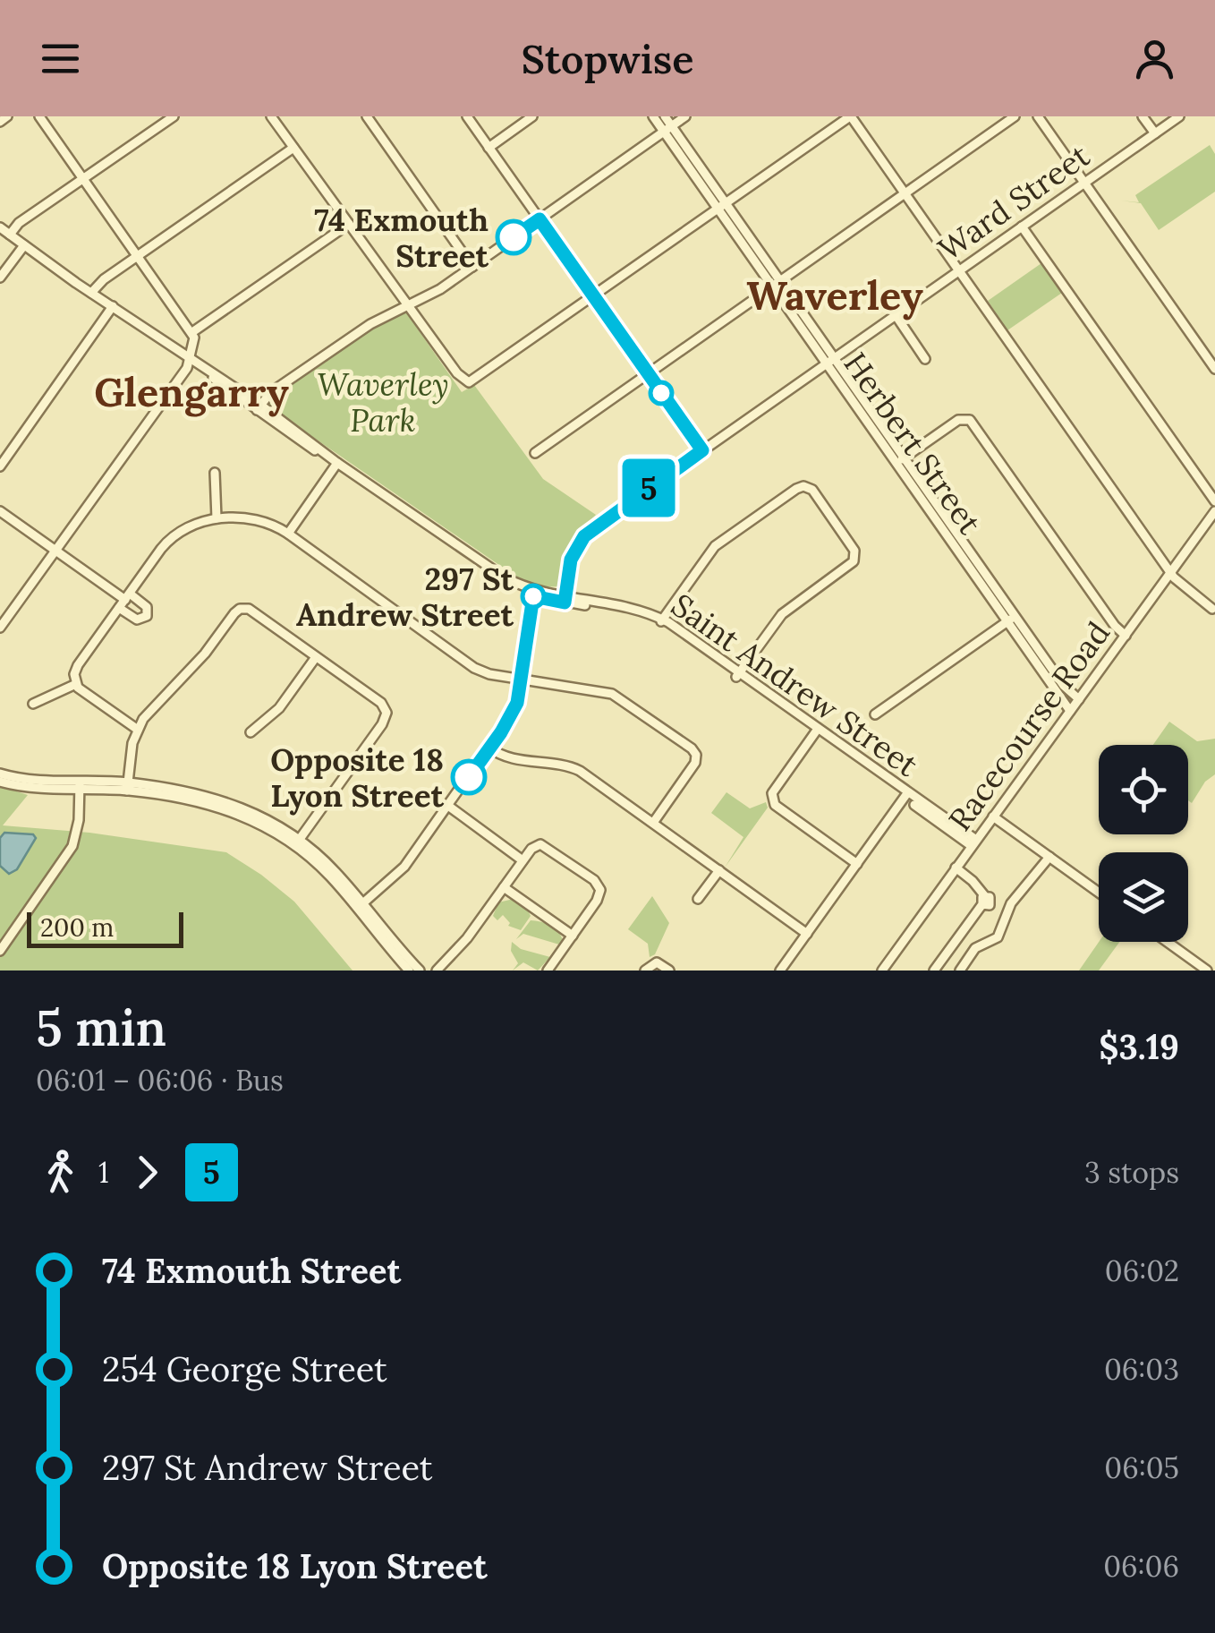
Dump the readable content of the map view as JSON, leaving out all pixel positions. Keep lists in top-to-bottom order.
{
  "streets": {
    "street": [
      "Ward Street",
      "Herbert Street",
      "Saint Andrew Street",
      "Racecourse Road"
    ]
  },
  "crossings": [
    ["Ward Street", "Herbert Street"],
    ["Ward Street", "Saint Andrew Street"],
    ["Herbert Street", "Racecourse Road"],
    ["Saint Andrew Street", "Racecourse Road"]
  ],
  "districts": ["Waverley", "Glengarry"],
  "parks": ["Waverley Park"],
  "places": ["74 Exmouth Street", "297 St Andrew Street", "Opposite 18 Lyon Street"],
  "lines": ["bus line 5"],
  "scale_bar": "200 m",
  "page": {
    "header": "Stopwise",
    "on_map": "5",
    "scale": "200 m",
    "heading": ["5 min", "06:01 – 06:06 · Bus", "$3.19"],
    "legs": ["1", "5", "3 stops"],
    "list": [
      {
        "name": "74 Exmouth Street",
        "value": "06:02"
      },
      {
        "name": "254 George Street",
        "value": "06:03"
      },
      {
        "name": "297 St Andrew Street",
        "value": "06:05"
      },
      {
        "name": "Opposite 18 Lyon Street",
        "value": "06:06"
      }
    ]
  }
}
